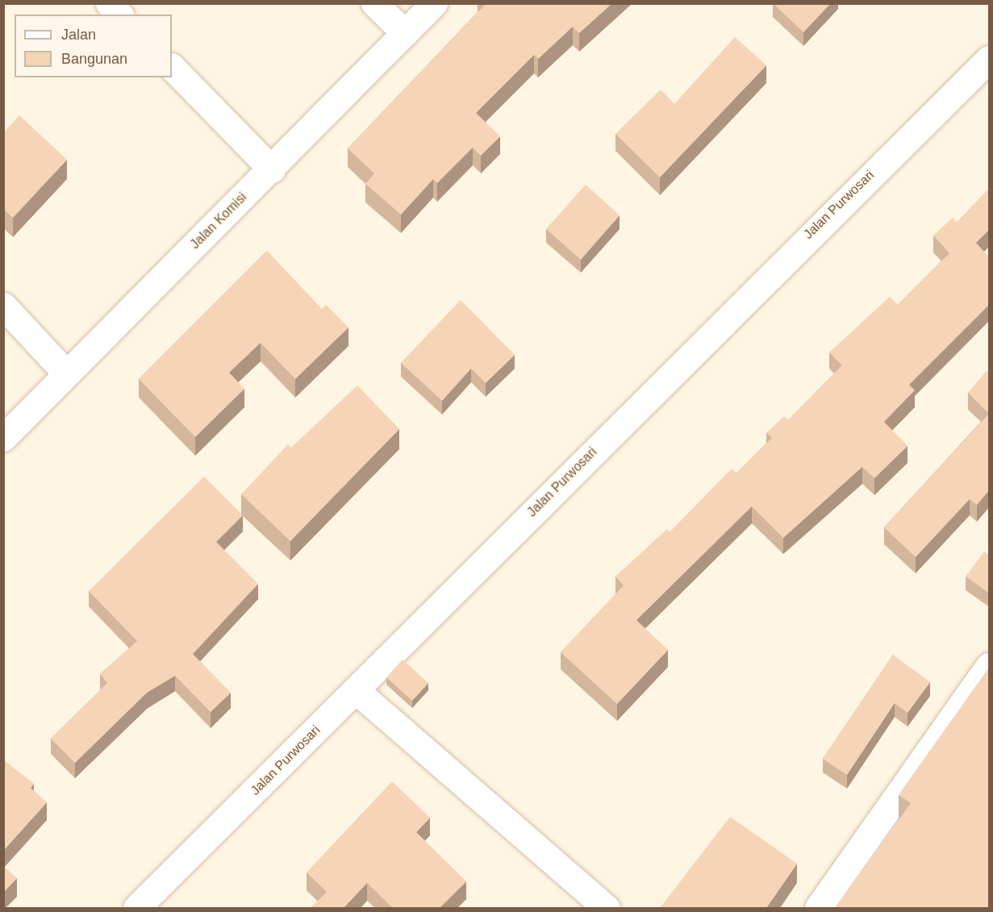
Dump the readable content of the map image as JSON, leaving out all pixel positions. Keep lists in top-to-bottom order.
{
  "streets": {
    "street": ["Jalan Purwosari", "Jalan Komisi"]
  },
  "legend": ["Jalan", "Bangunan"]
}
